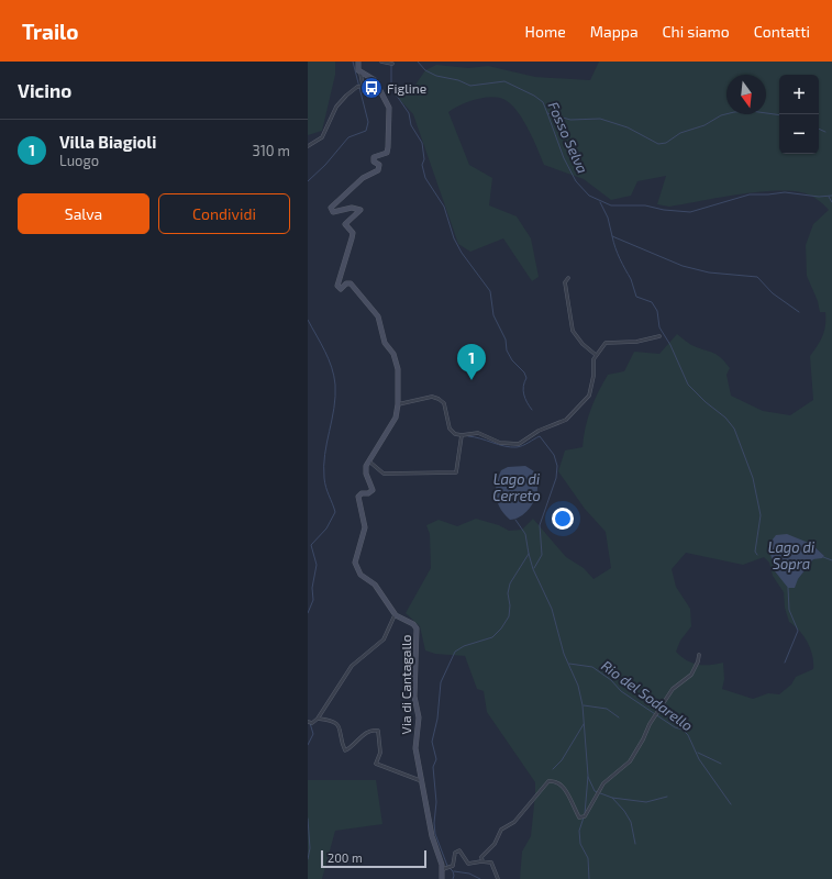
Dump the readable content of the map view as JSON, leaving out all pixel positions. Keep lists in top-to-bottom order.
{
  "streets": {
    "street": ["Via di Cantagallo"]
  },
  "water": [
    "Fosso Selva",
    "Lago di Cerreto",
    "Lago di Sopra",
    "Rio del Sodarello"
  ],
  "places": {
    "bus stop": ["Figline"]
  },
  "scale_bar": "200 m",
  "north": "bottom",
  "page": {
    "header": "Trailo",
    "nav": [
      "Home",
      "Mappa",
      "Chi siamo",
      "Contatti"
    ],
    "heading": "Vicino",
    "map_buttons": ["+", "−"],
    "list": [
      {
        "mark": "1",
        "name": "Villa Biagioli",
        "note": "Luogo",
        "value": "310 m"
      }
    ],
    "buttons": ["Salva", "Condividi"],
    "pins": "1",
    "scale": "200 m"
  }
}
